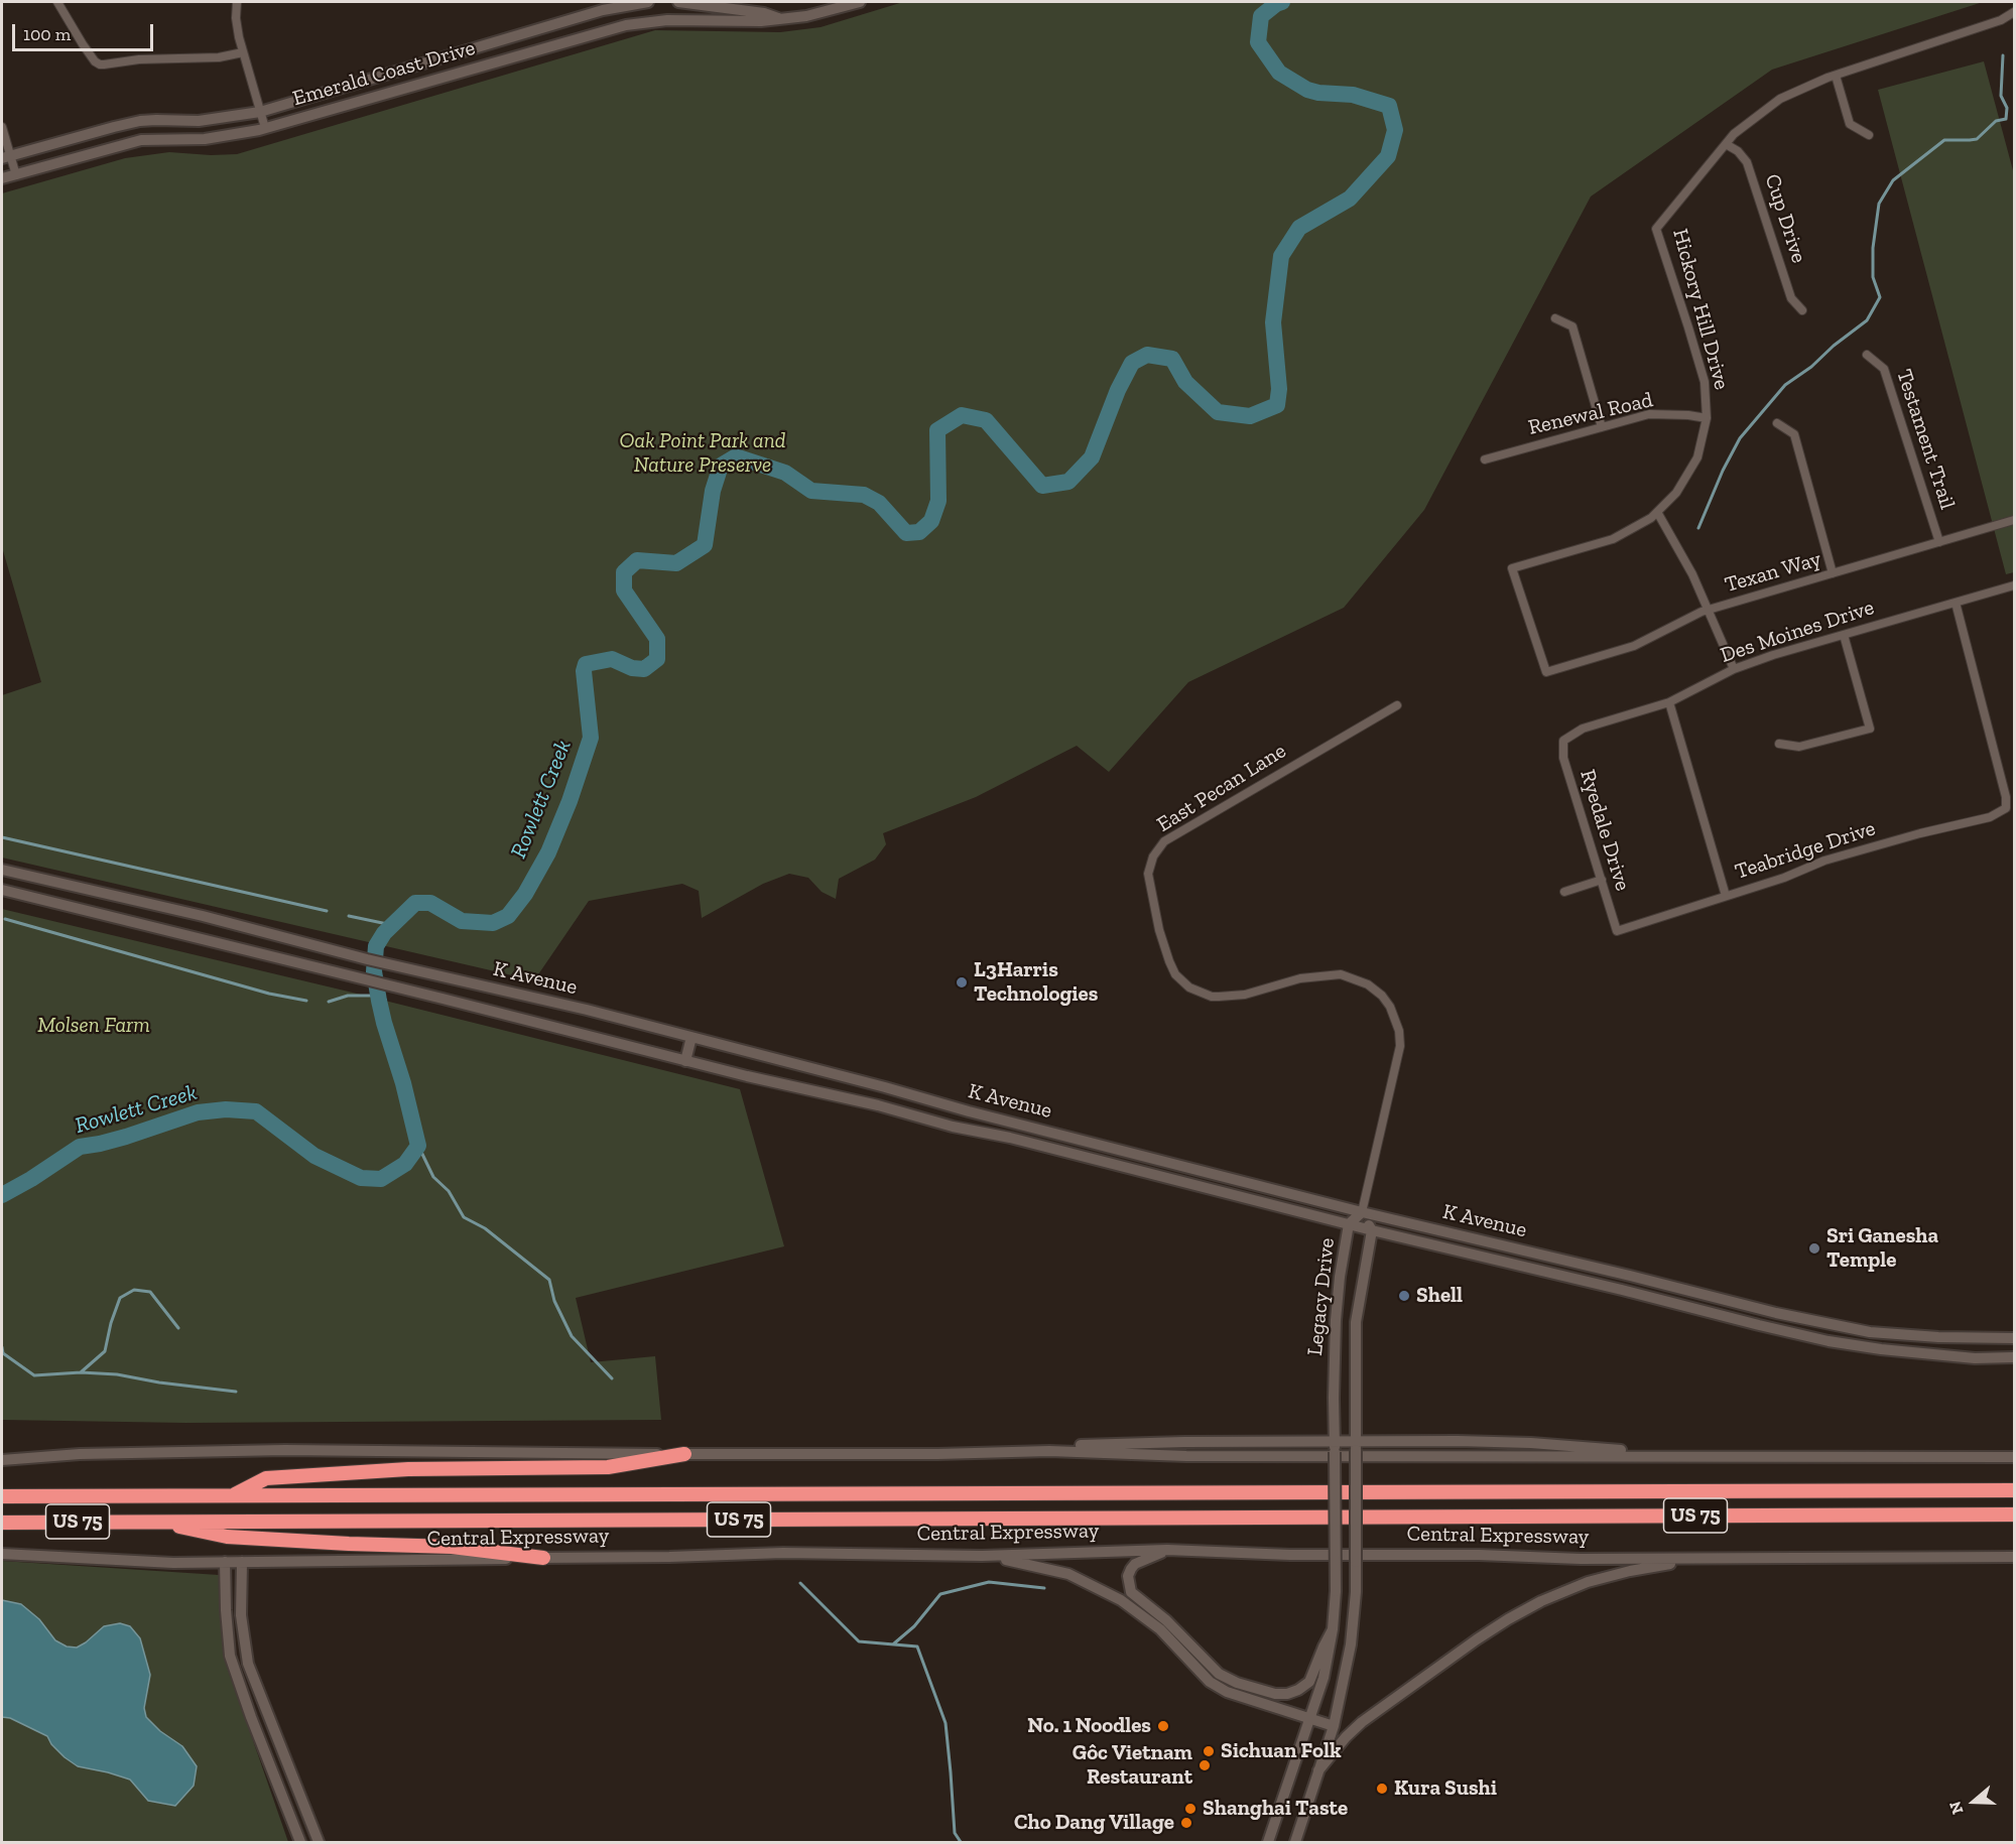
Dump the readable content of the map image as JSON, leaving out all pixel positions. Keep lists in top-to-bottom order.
{
  "streets": {
    "highway": ["US 75", "Central Expressway"],
    "main road": ["Emerald Coast Drive", "K Avenue", "Legacy Drive"],
    "street": [
      "Cup Drive",
      "Hickory Hill Drive",
      "Renewal Road",
      "Testament Trail",
      "Texan Way",
      "Des Moines Drive",
      "East Pecan Lane",
      "Ryedale Drive",
      "Teabridge Drive"
    ]
  },
  "crossings": [
    ["Cup Drive", "Hickory Hill Drive"],
    ["Hickory Hill Drive", "Renewal Road"],
    ["Hickory Hill Drive", "Texan Way"],
    ["Testament Trail", "Texan Way"],
    ["Des Moines Drive", "Ryedale Drive"],
    ["Des Moines Drive", "Teabridge Drive"],
    ["East Pecan Lane", "K Avenue"],
    ["East Pecan Lane", "Legacy Drive"],
    ["Ryedale Drive", "Teabridge Drive"],
    ["K Avenue", "Legacy Drive"]
  ],
  "water": ["Rowlett Creek"],
  "parks": ["Oak Point Park and Nature Preserve", "Molsen Farm"],
  "places": [
    "L3Harris Technologies",
    "Sri Ganesha Temple",
    "Shell",
    "No. 1 Noodles",
    "Sichuan Folk",
    "Gôc Vietnam Restaurant",
    "Kura Sushi",
    "Shanghai Taste",
    "Cho Dang Village"
  ],
  "scale_bar": "100 m",
  "north": "left"
}
